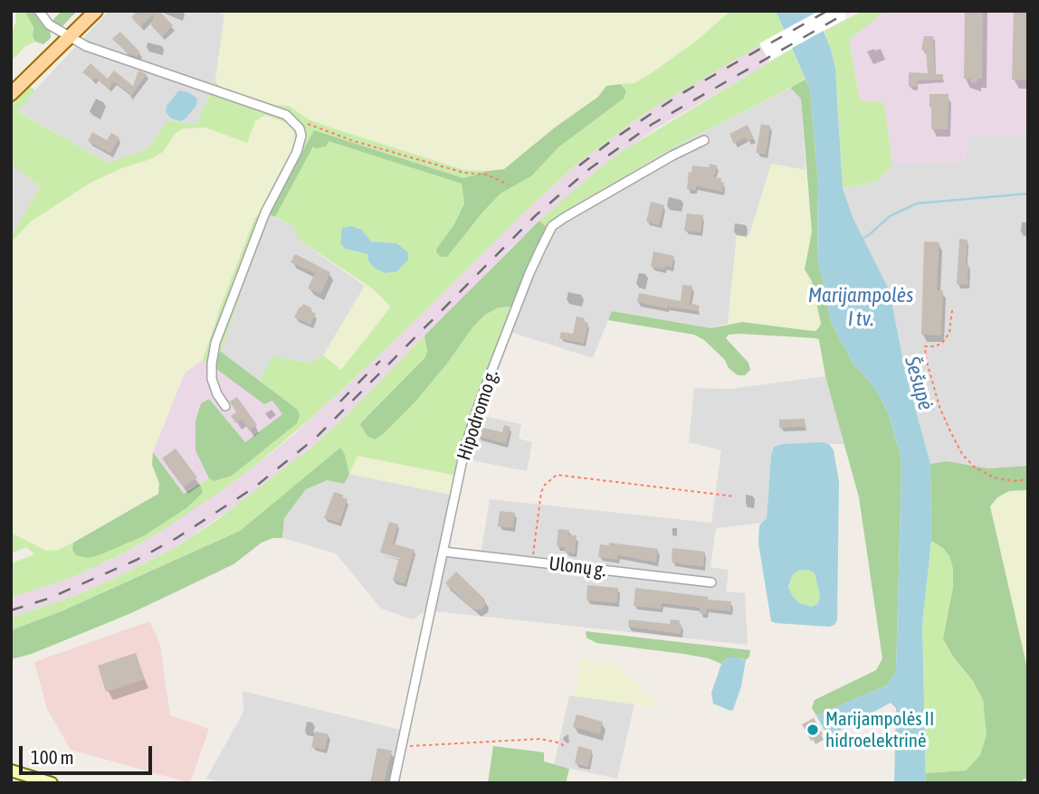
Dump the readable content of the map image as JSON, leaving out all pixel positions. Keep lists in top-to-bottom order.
{
  "streets": {
    "street": ["Hipodromo g.", "Ulonų g."]
  },
  "crossings": [
    ["Hipodromo g.", "Ulonų g."]
  ],
  "water": ["Marijampolės I tv.", "Šešupė"],
  "places": ["Marijampolės II hidroelektrinė"],
  "scale_bar": "100 m"
}
